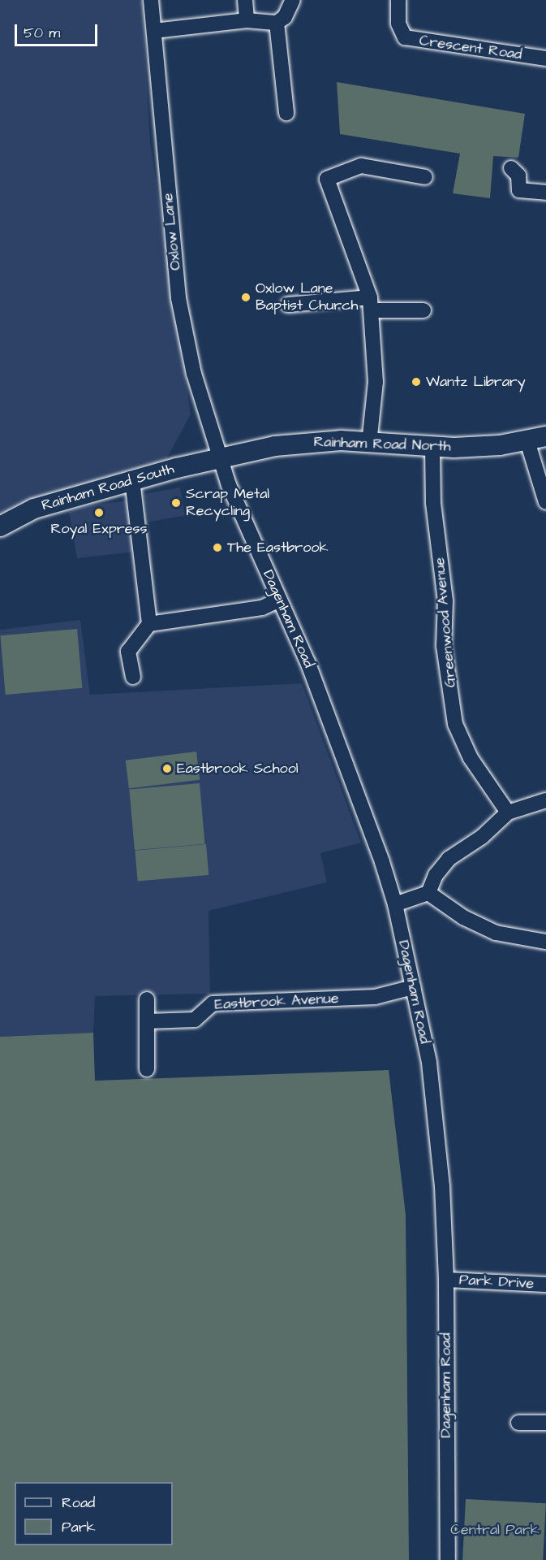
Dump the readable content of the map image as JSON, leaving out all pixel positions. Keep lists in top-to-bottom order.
{
  "streets": {
    "main road": ["Rainham Road North", "Rainham Road South"],
    "street": [
      "Crescent Road",
      "Oxlow Lane",
      "Dagenham Road",
      "Greenwood Avenue",
      "Eastbrook Avenue",
      "Park Drive"
    ]
  },
  "crossings": [
    ["Oxlow Lane", "Rainham Road North"],
    ["Oxlow Lane", "Rainham Road South"],
    ["Oxlow Lane", "Dagenham Road"],
    ["Rainham Road North", "Rainham Road South"],
    ["Rainham Road North", "Dagenham Road"],
    ["Rainham Road North", "Greenwood Avenue"],
    ["Rainham Road South", "Dagenham Road"],
    ["Dagenham Road", "Eastbrook Avenue"],
    ["Dagenham Road", "Park Drive"]
  ],
  "parks": ["Central Park"],
  "places": [
    "Oxlow Lane Baptist Church",
    "Wantz Library",
    "Scrap Metal Recycling",
    "Royal Express",
    "The Eastbrook",
    "Eastbrook School"
  ],
  "legend": ["Road", "Park"],
  "scale_bar": "50 m"
}
